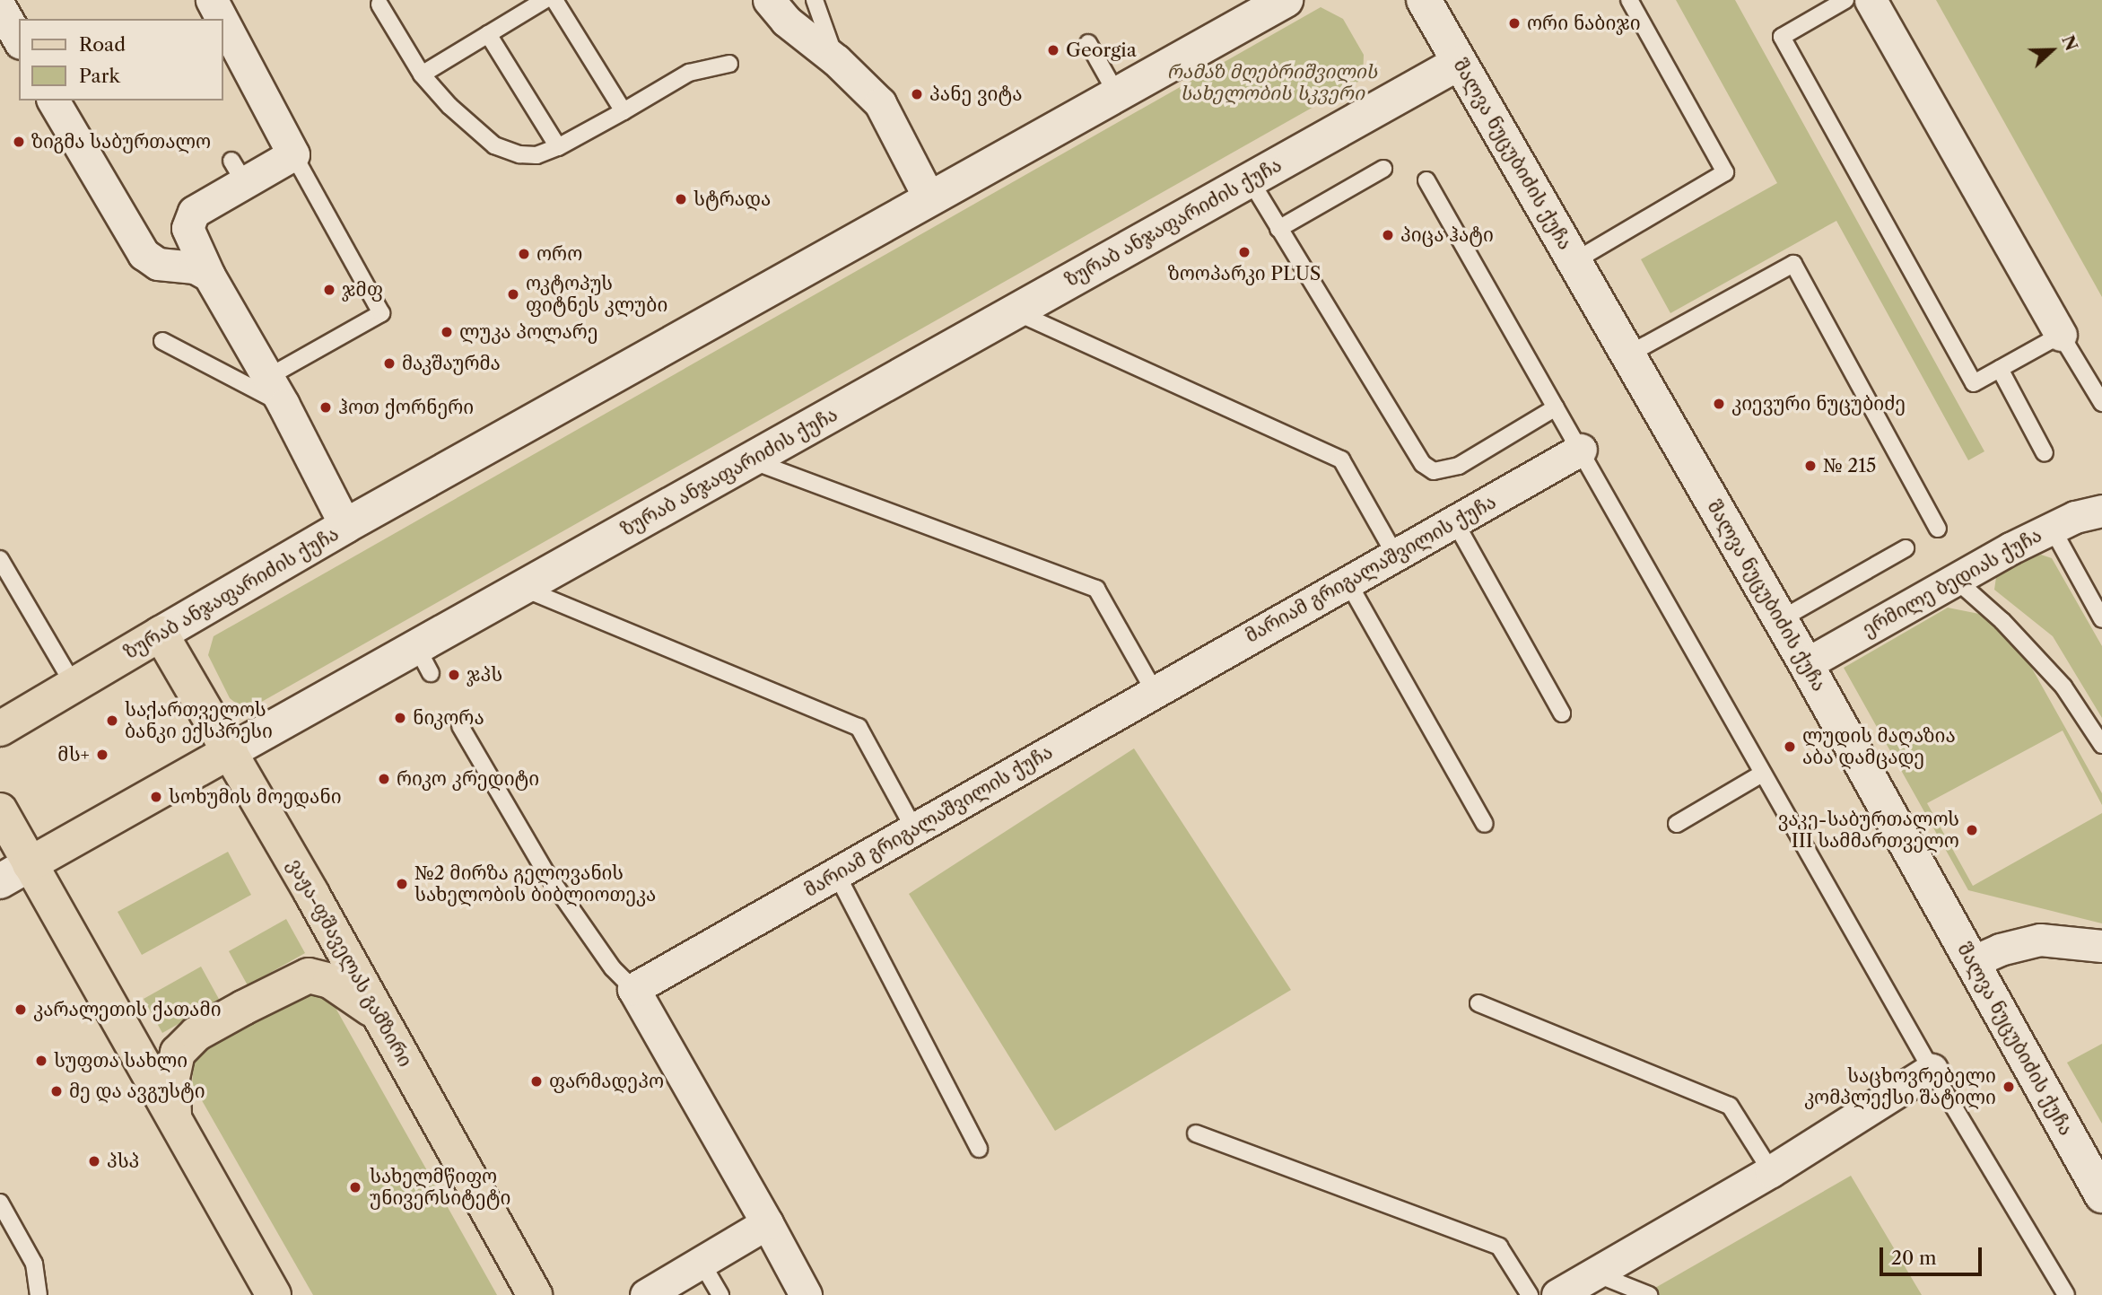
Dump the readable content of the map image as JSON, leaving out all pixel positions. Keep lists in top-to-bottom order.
{
  "streets": {
    "main road": ["შალვა ნუცუბიძის ქუჩა", "ზურაბ ანჯაფარიძის ქუჩა", "ვაჟა-ფშაველას გამზირი"],
    "street": ["მარიამ გრიგალაშვილის ქუჩა", "ერმილე ბედიას ქუჩა"]
  },
  "crossings": [
    ["შალვა ნუცუბიძის ქუჩა", "ზურაბ ანჯაფარიძის ქუჩა"],
    ["შალვა ნუცუბიძის ქუჩა", "ერმილე ბედიას ქუჩა"],
    ["ზურაბ ანჯაფარიძის ქუჩა", "ვაჟა-ფშაველას გამზირი"]
  ],
  "parks": ["რამაზ მღებრიშვილის სახელობის სკვერი"],
  "places": [
    "ორი ნაბიჯი",
    "Georgia",
    "პანე ვიტა",
    "ზიგმა საბურთალო",
    "სტრადა",
    "პიცა ჰატი",
    "ზოოპარკი PLUS",
    "ორო",
    "ჯმფ",
    "ოკტოპუს ფიტნეს კლუბი",
    "ლუკა პოლარე",
    "მაკშაურმა",
    "კიევური ნუცუბიძე",
    "ჰოთ ქორნერი",
    "№ 215",
    "ჯპს",
    "ნიკორა",
    "საქართველოს ბანკი ექსპრესი",
    "ლუდის მაღაზია აბა დამცადე",
    "მს+",
    "რიკო კრედიტი",
    "სოხუმის მოედანი",
    "ვაკე-საბურთალოს III სამმართველო",
    "№2 მირზა გელოვანის სახელობის ბიბლიოთეკა",
    "კარალეთის ქათამი",
    "სუფთა სახლი",
    "ფარმადეპო",
    "საცხოვრებელი კომპლექსი შატილი",
    "მე და ავგუსტი",
    "პსპ",
    "სახელმწიფო უნივერსიტეტი"
  ],
  "legend": ["Road", "Park"],
  "scale_bar": "20 m",
  "north": "right"
}
